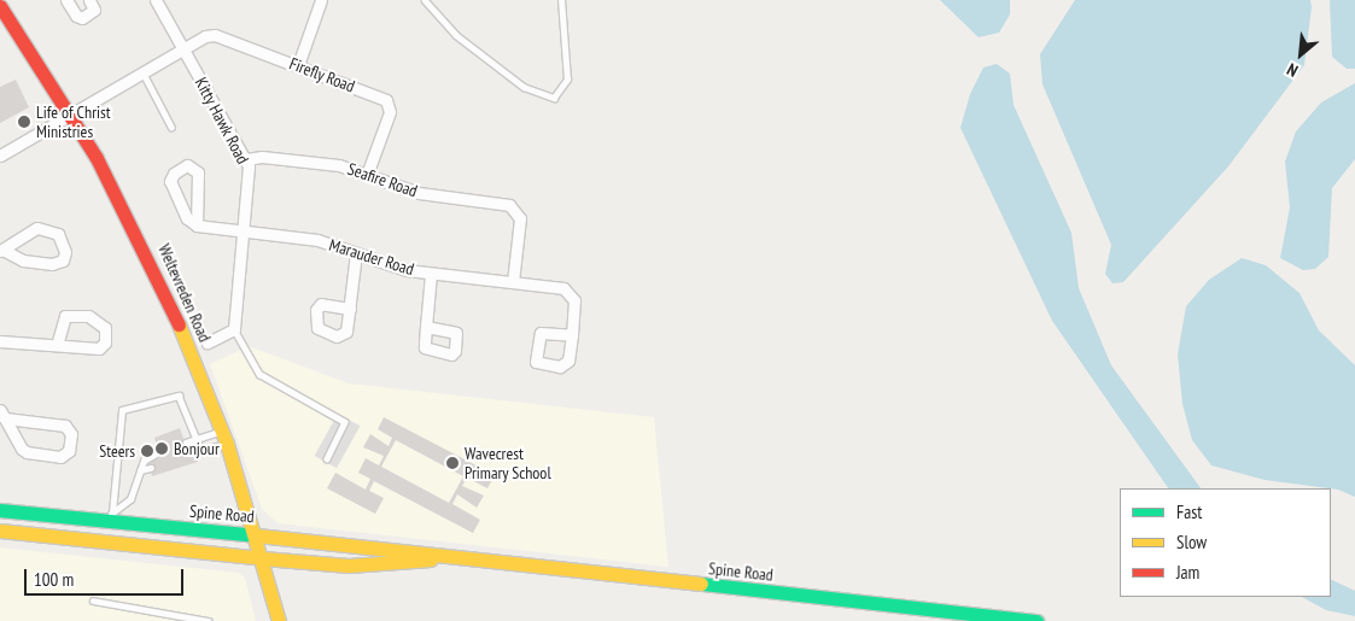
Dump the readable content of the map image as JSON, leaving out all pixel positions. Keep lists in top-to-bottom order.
{
  "streets": {
    "main road": ["Weltevreden Road", "Spine Road"],
    "street": [
      "Firefly Road",
      "Kitty Hawk Road",
      "Seafire Road",
      "Marauder Road"
    ]
  },
  "crossings": [
    ["Firefly Road", "Kitty Hawk Road"],
    ["Firefly Road", "Seafire Road"],
    ["Firefly Road", "Weltevreden Road"],
    ["Kitty Hawk Road", "Seafire Road"],
    ["Kitty Hawk Road", "Marauder Road"],
    ["Seafire Road", "Marauder Road"],
    ["Weltevreden Road", "Spine Road"]
  ],
  "places": [
    "Life of Christ Ministries",
    "Bonjour",
    "Steers",
    "Wavecrest Primary School"
  ],
  "legend": ["Fast", "Slow", "Jam"],
  "scale_bar": "100 m",
  "north": "bottom left"
}
